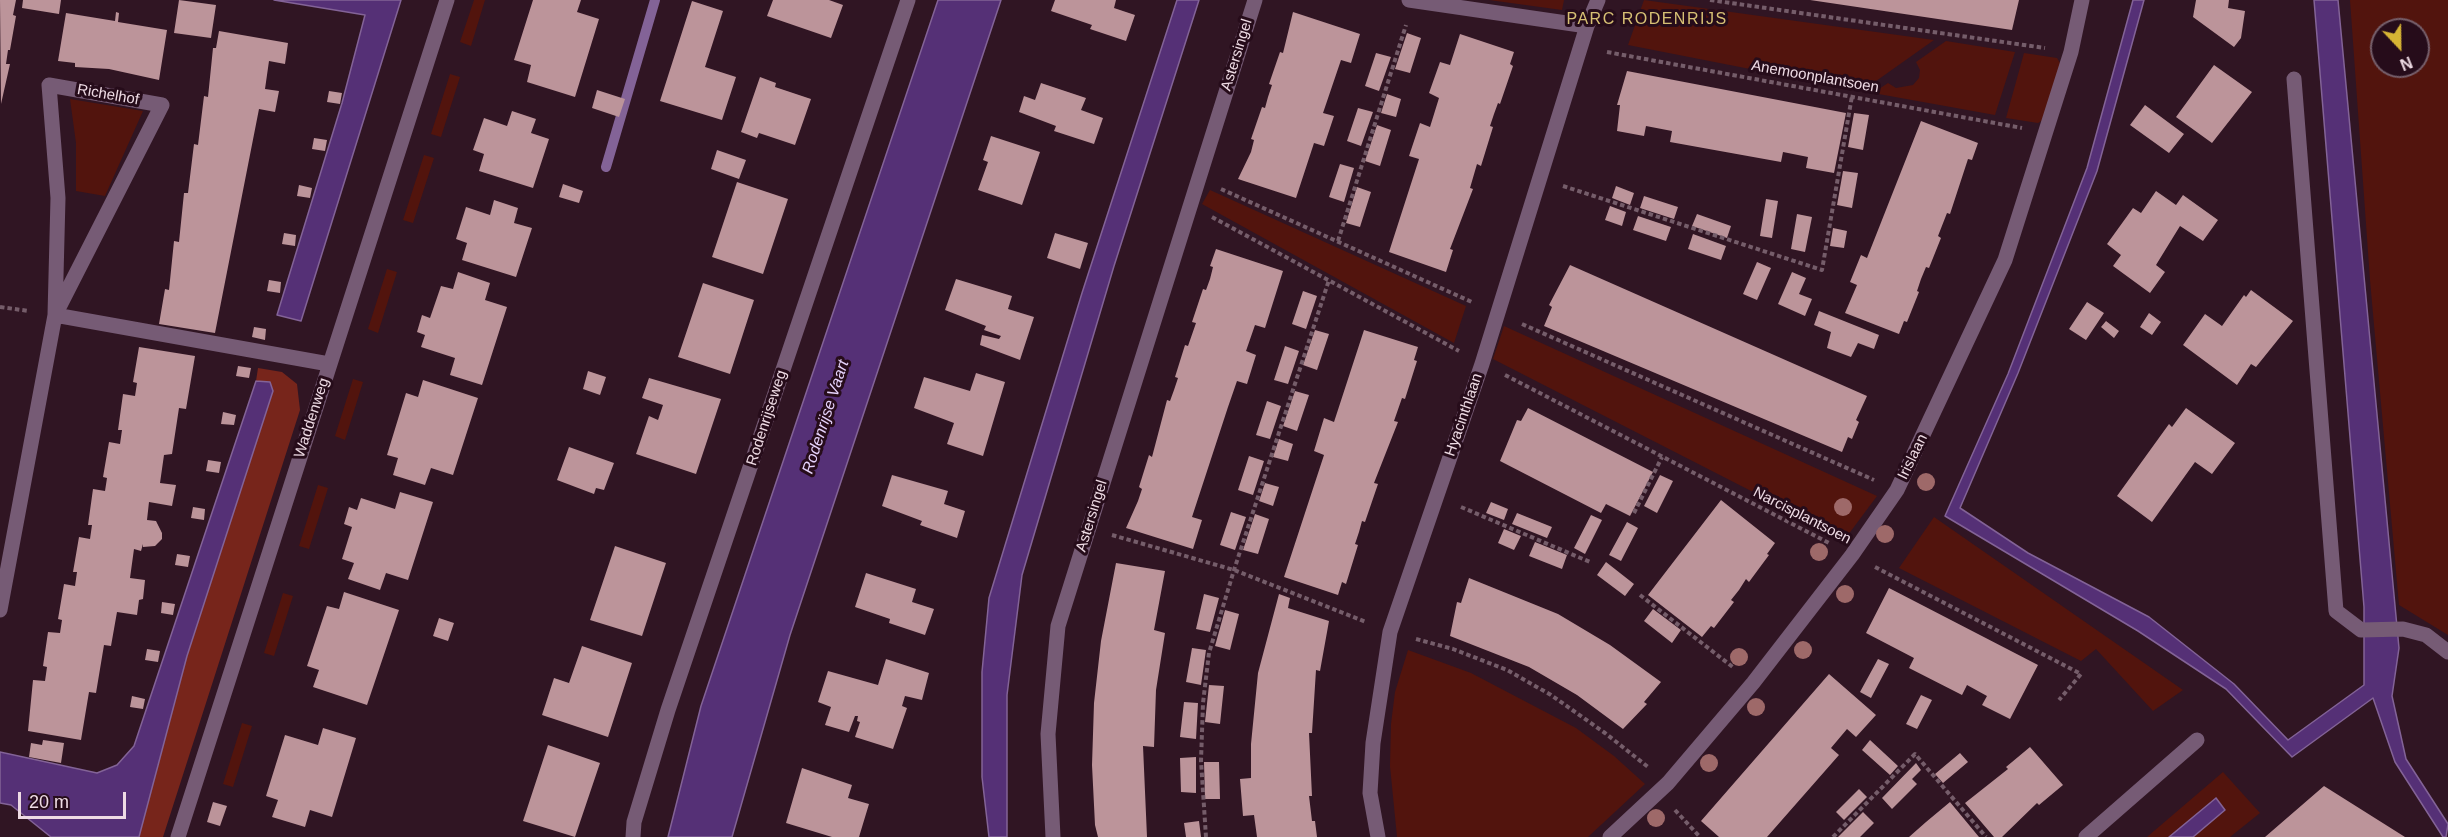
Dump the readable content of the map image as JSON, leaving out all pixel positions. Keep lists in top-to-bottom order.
{
  "streets": {
    "street": [
      "Astersingel",
      "Richelhof",
      "Hyacinthlaan",
      "Waddenweg",
      "Rodenrijseweg",
      "Irislaan"
    ],
    "path": ["Anemoonplantsoen", "Narcisplantsoen"]
  },
  "crossings": [
    ["Anemoonplantsoen", "Hyacinthlaan"],
    ["Anemoonplantsoen", "Irislaan"],
    ["Hyacinthlaan", "Narcisplantsoen"],
    ["Irislaan", "Narcisplantsoen"]
  ],
  "districts": ["PARC RODENRIJS"],
  "water": ["Rodenrijse Vaart"],
  "scale_bar": "20 m",
  "north": "bottom"
}
